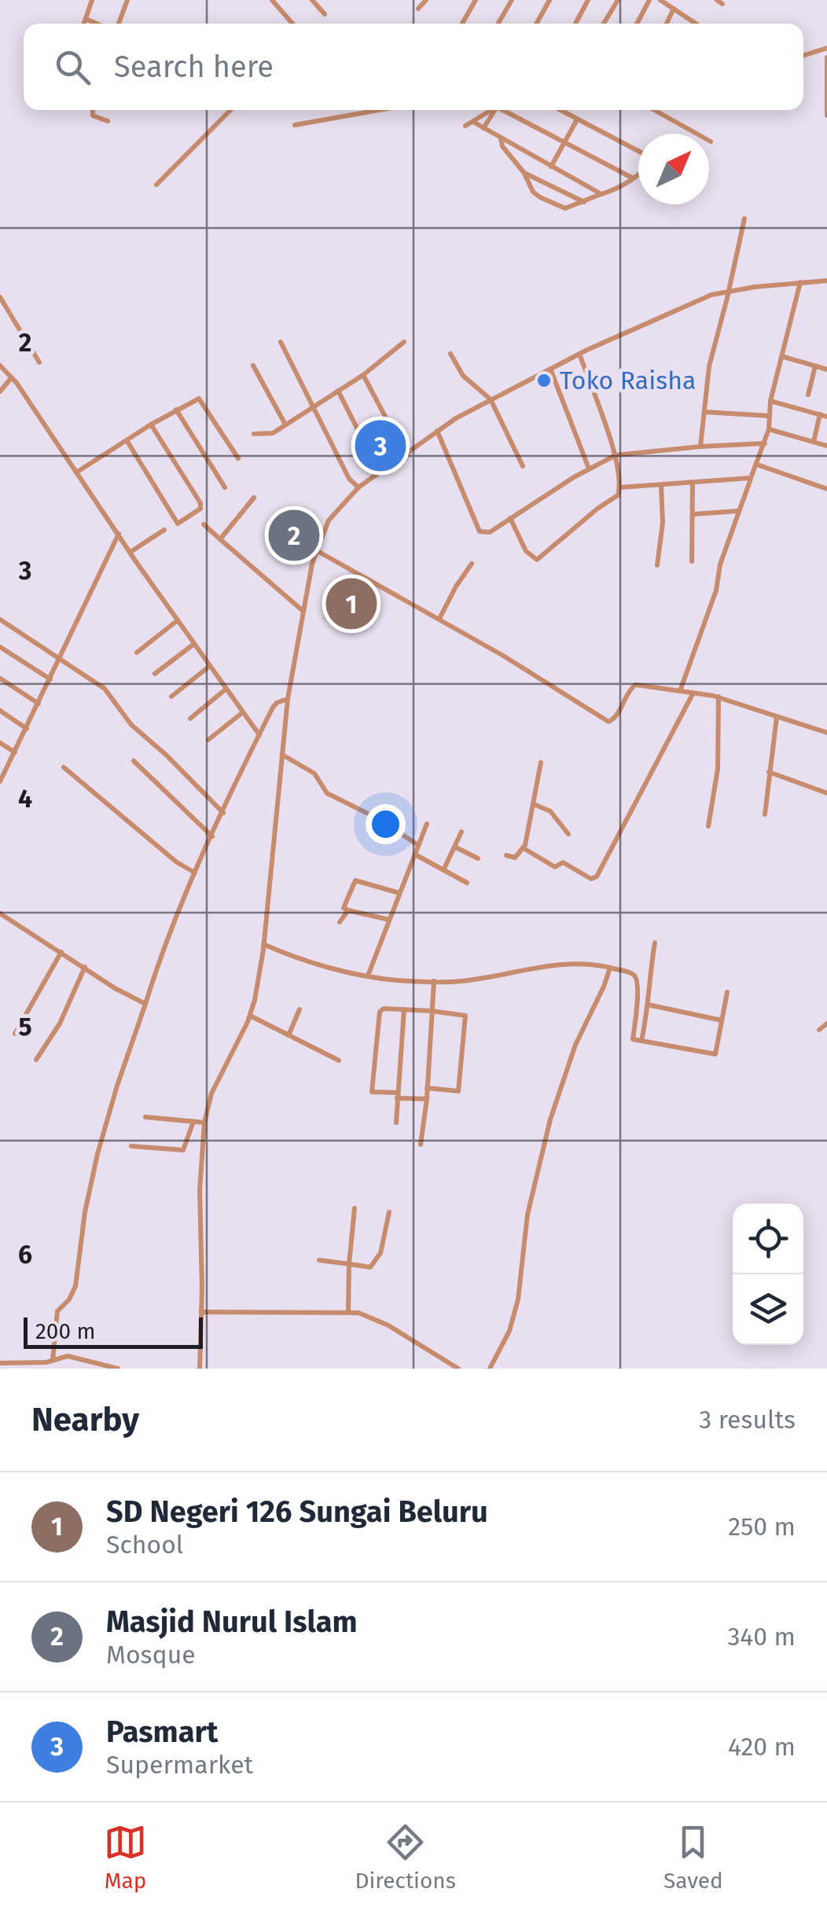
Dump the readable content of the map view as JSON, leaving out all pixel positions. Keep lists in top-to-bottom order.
{
  "places": ["Toko Raisha"],
  "scale_bar": "200 m",
  "north": "top right",
  "page": {
    "search": "Search here",
    "pins": ["3", "2", "1"],
    "scale": "200 m",
    "heading": ["Nearby", "3 results"],
    "list": [
      {
        "mark": "1",
        "name": "SD Negeri 126 Sungai Beluru",
        "note": "School",
        "value": "250 m"
      },
      {
        "mark": "2",
        "name": "Masjid Nurul Islam",
        "note": "Mosque",
        "value": "340 m"
      },
      {
        "mark": "3",
        "name": "Pasmart",
        "note": "Supermarket",
        "value": "420 m"
      }
    ],
    "nav": ["Map", "Directions", "Saved"]
  },
  "grid": {
    "rows": [
      "2",
      "3",
      "4",
      "5",
      "6"
    ]
  }
}
